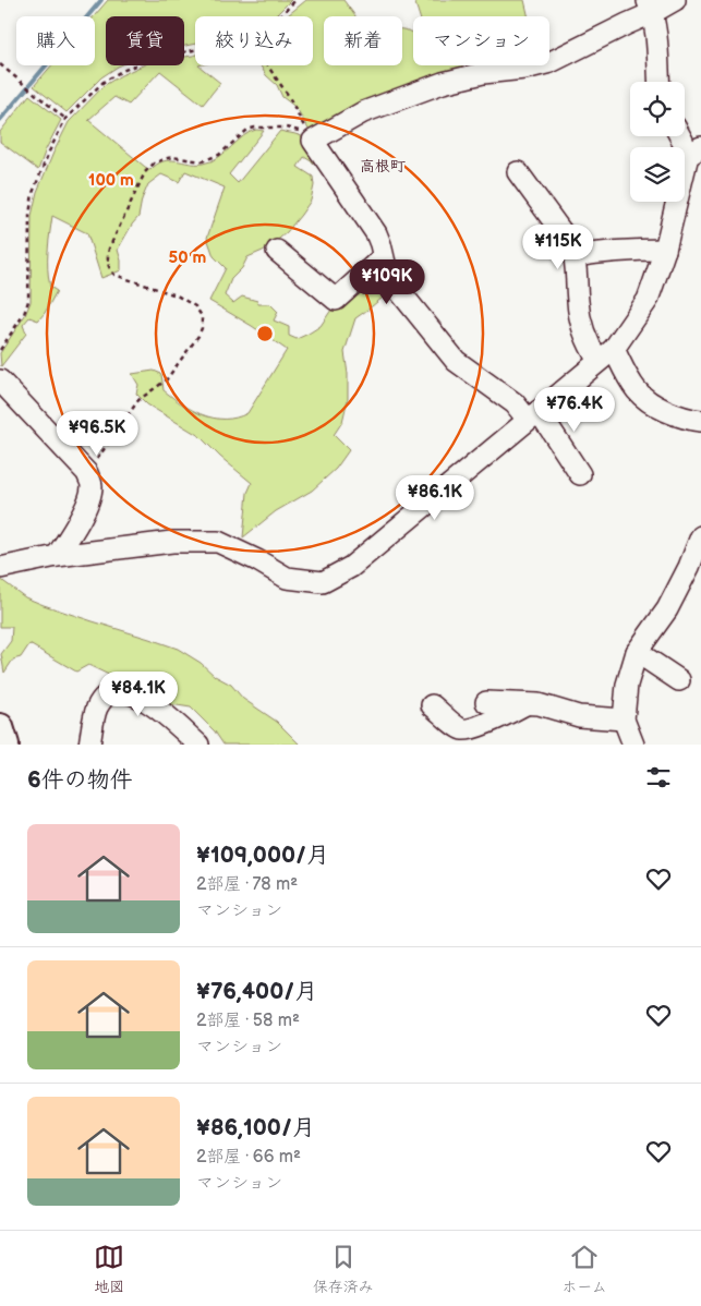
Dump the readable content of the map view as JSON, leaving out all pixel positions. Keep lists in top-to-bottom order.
{
  "districts": ["高根町"],
  "page": {
    "chip": [
      "購入",
      "賃貸",
      "絞り込み",
      "新着",
      "マンション"
    ],
    "price": [
      "¥115K",
      "¥109K",
      "¥76.4K",
      "¥96.5K",
      "¥86.1K",
      "¥84.1K"
    ],
    "heading": "6件の物件",
    "list": [
      {
        "name": "¥109,000/月",
        "note": "2部屋 · 78 m² · マンション"
      },
      {
        "name": "¥76,400/月",
        "note": "2部屋 · 58 m² · マンション"
      },
      {
        "name": "¥86,100/月",
        "note": "2部屋 · 66 m² · マンション"
      }
    ],
    "tabs": ["地図", "保存済み", "ホーム"]
  },
  "rings": ["100 m", "50 m"]
}
